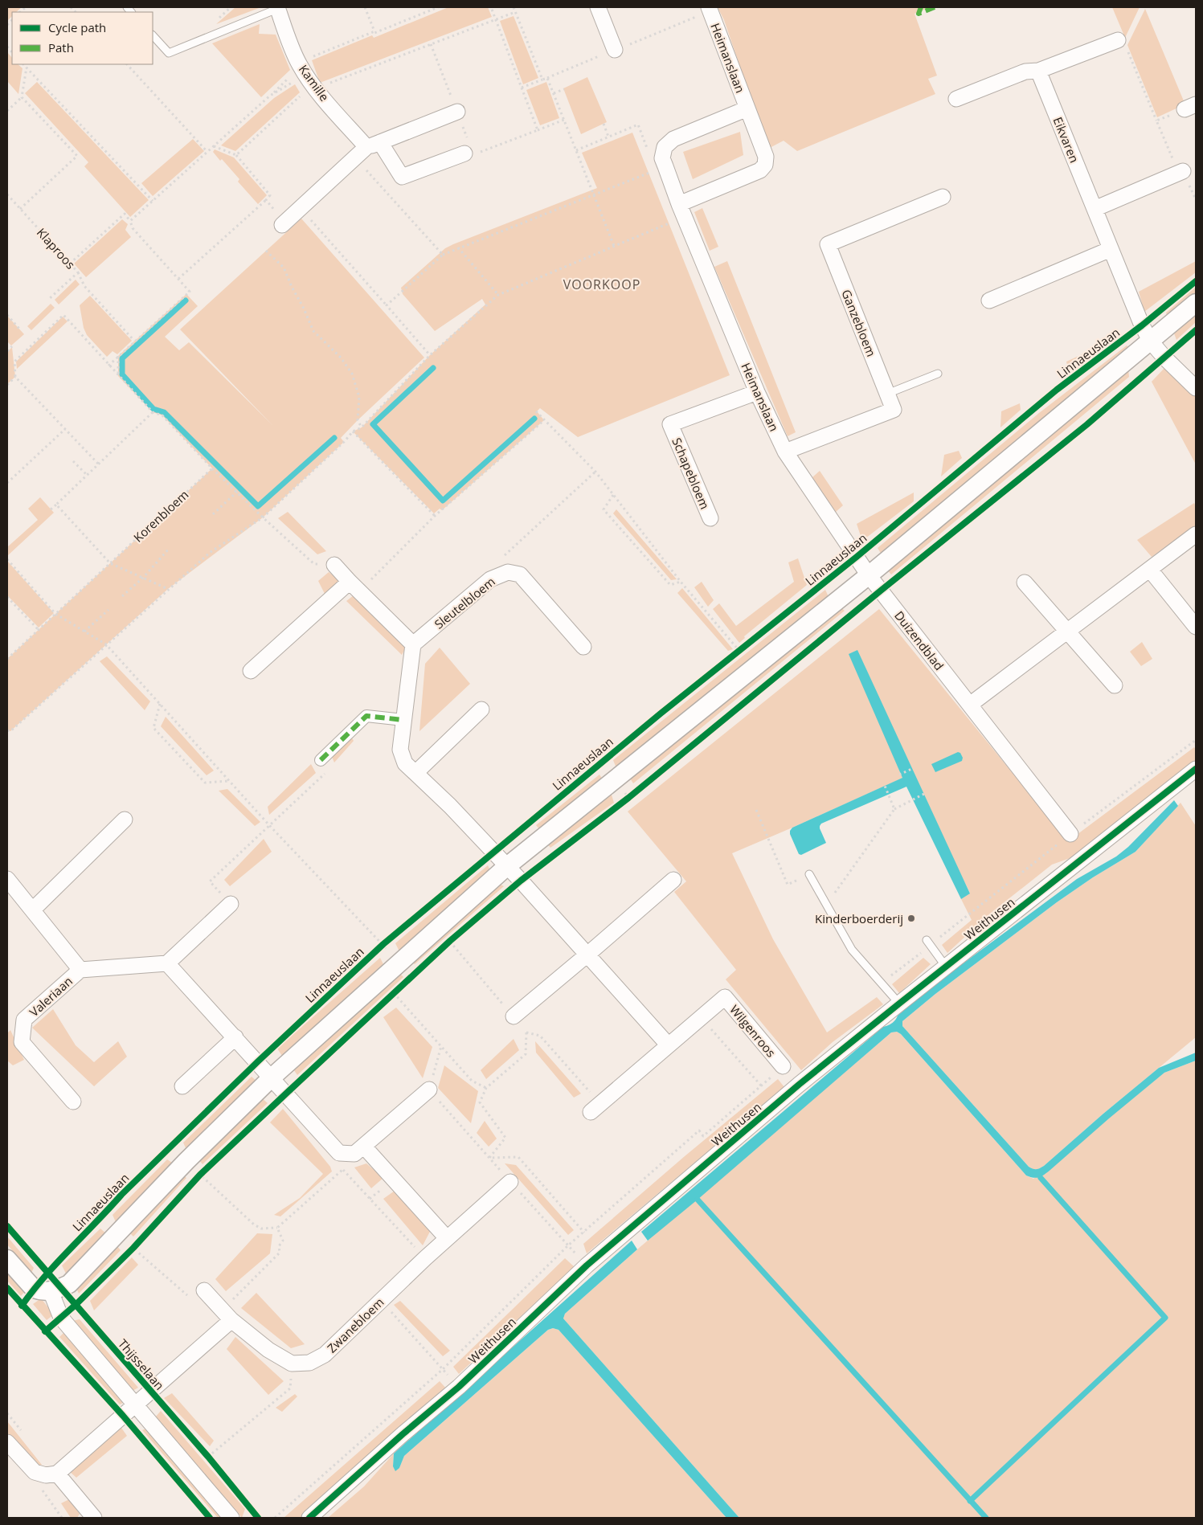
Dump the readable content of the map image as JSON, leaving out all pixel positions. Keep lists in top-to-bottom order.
{
  "streets": {
    "street": [
      "Heimanslaan",
      "Kamille",
      "Eikvaren",
      "Ganzebloem",
      "Schapebloem",
      "Sleutelbloem",
      "Duizendblad",
      "Weithusen",
      "Valeriaan",
      "Wilgenroos",
      "Zwanebloem"
    ],
    "path": ["Klaproos", "Korenbloem"],
    "cycle path": ["Linnaeuslaan", "Thijsselaan"]
  },
  "crossings": [
    ["Heimanslaan", "Ganzebloem"],
    ["Heimanslaan", "Schapebloem"],
    ["Heimanslaan", "Duizendblad"]
  ],
  "districts": ["VOORKOOP"],
  "places": ["Kinderboerderij"],
  "legend": ["Cycle path", "Path"]
}
